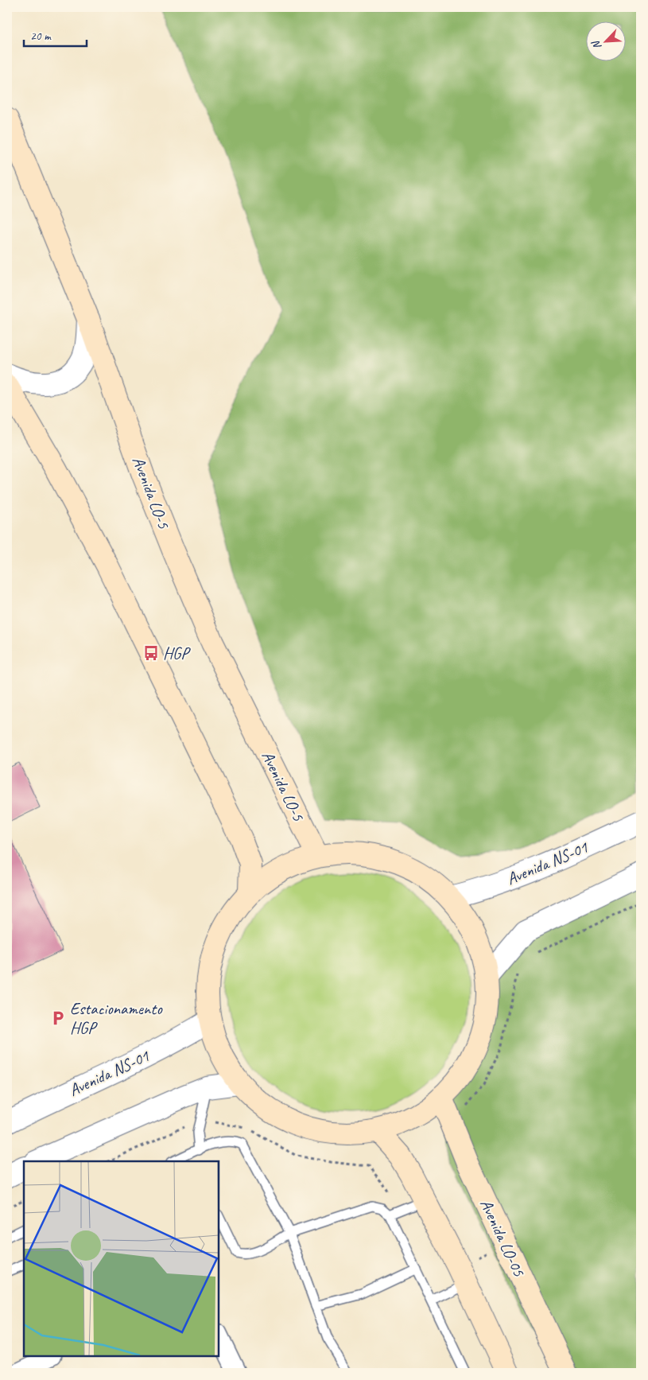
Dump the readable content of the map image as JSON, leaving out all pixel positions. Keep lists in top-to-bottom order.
{
  "streets": {
    "main road": ["Avenida LO-5", "Avenida LO-05"],
    "street": ["Avenida NS-01"]
  },
  "places": {
    "bus stop": ["HGP"],
    "parking": ["Estacionamento HGP"]
  },
  "scale_bar": "20 m",
  "north": "bottom left"
}
